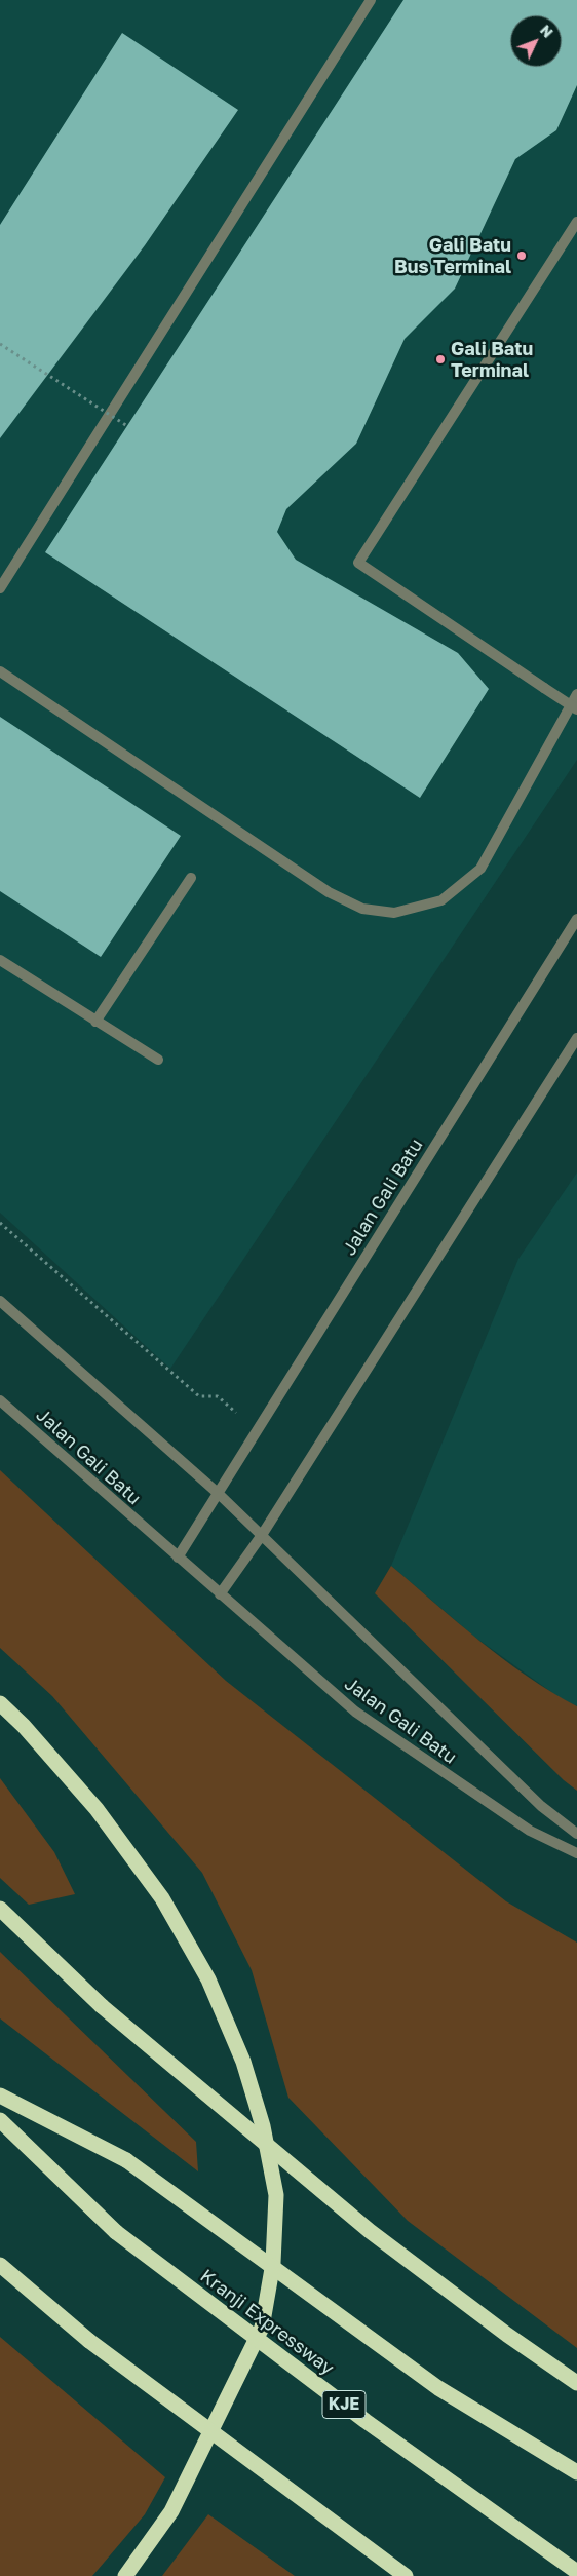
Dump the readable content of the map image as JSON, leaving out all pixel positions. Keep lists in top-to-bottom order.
{
  "streets": {
    "highway": ["Kranji Expressway", "KJE"],
    "street": ["Jalan Gali Batu"]
  },
  "places": ["Gali Batu Bus Terminal", "Gali Batu Terminal"],
  "north": "top right"
}
